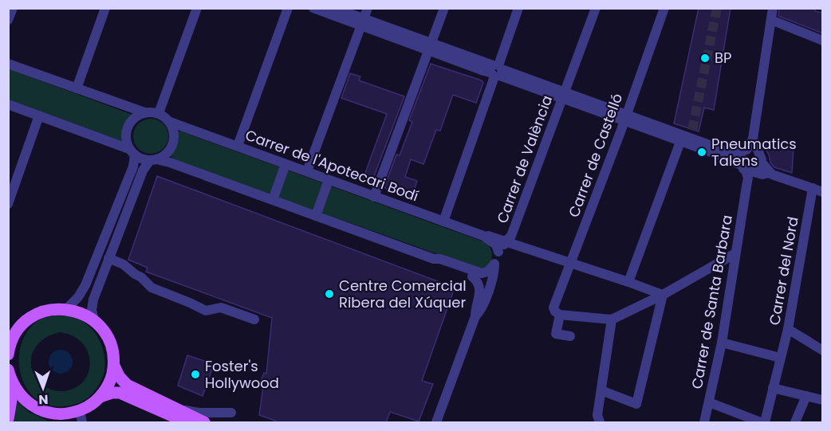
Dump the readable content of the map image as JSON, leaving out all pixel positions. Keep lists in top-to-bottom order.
{
  "streets": {
    "street": [
      "Carrer de Castelló",
      "Carrer de València",
      "Carrer de l'Apotecari Bodí",
      "Carrer del Nord",
      "Carrer de Santa Barbara"
    ]
  },
  "crossings": [
    ["Carrer de Castelló", "Carrer de l'Apotecari Bodí"],
    ["Carrer de València", "Carrer de l'Apotecari Bodí"]
  ],
  "places": [
    "BP",
    "Pneumatics Talens",
    "Centre Comercial Ribera del Xúquer",
    "Foster's Hollywood"
  ],
  "north": "bottom"
}
